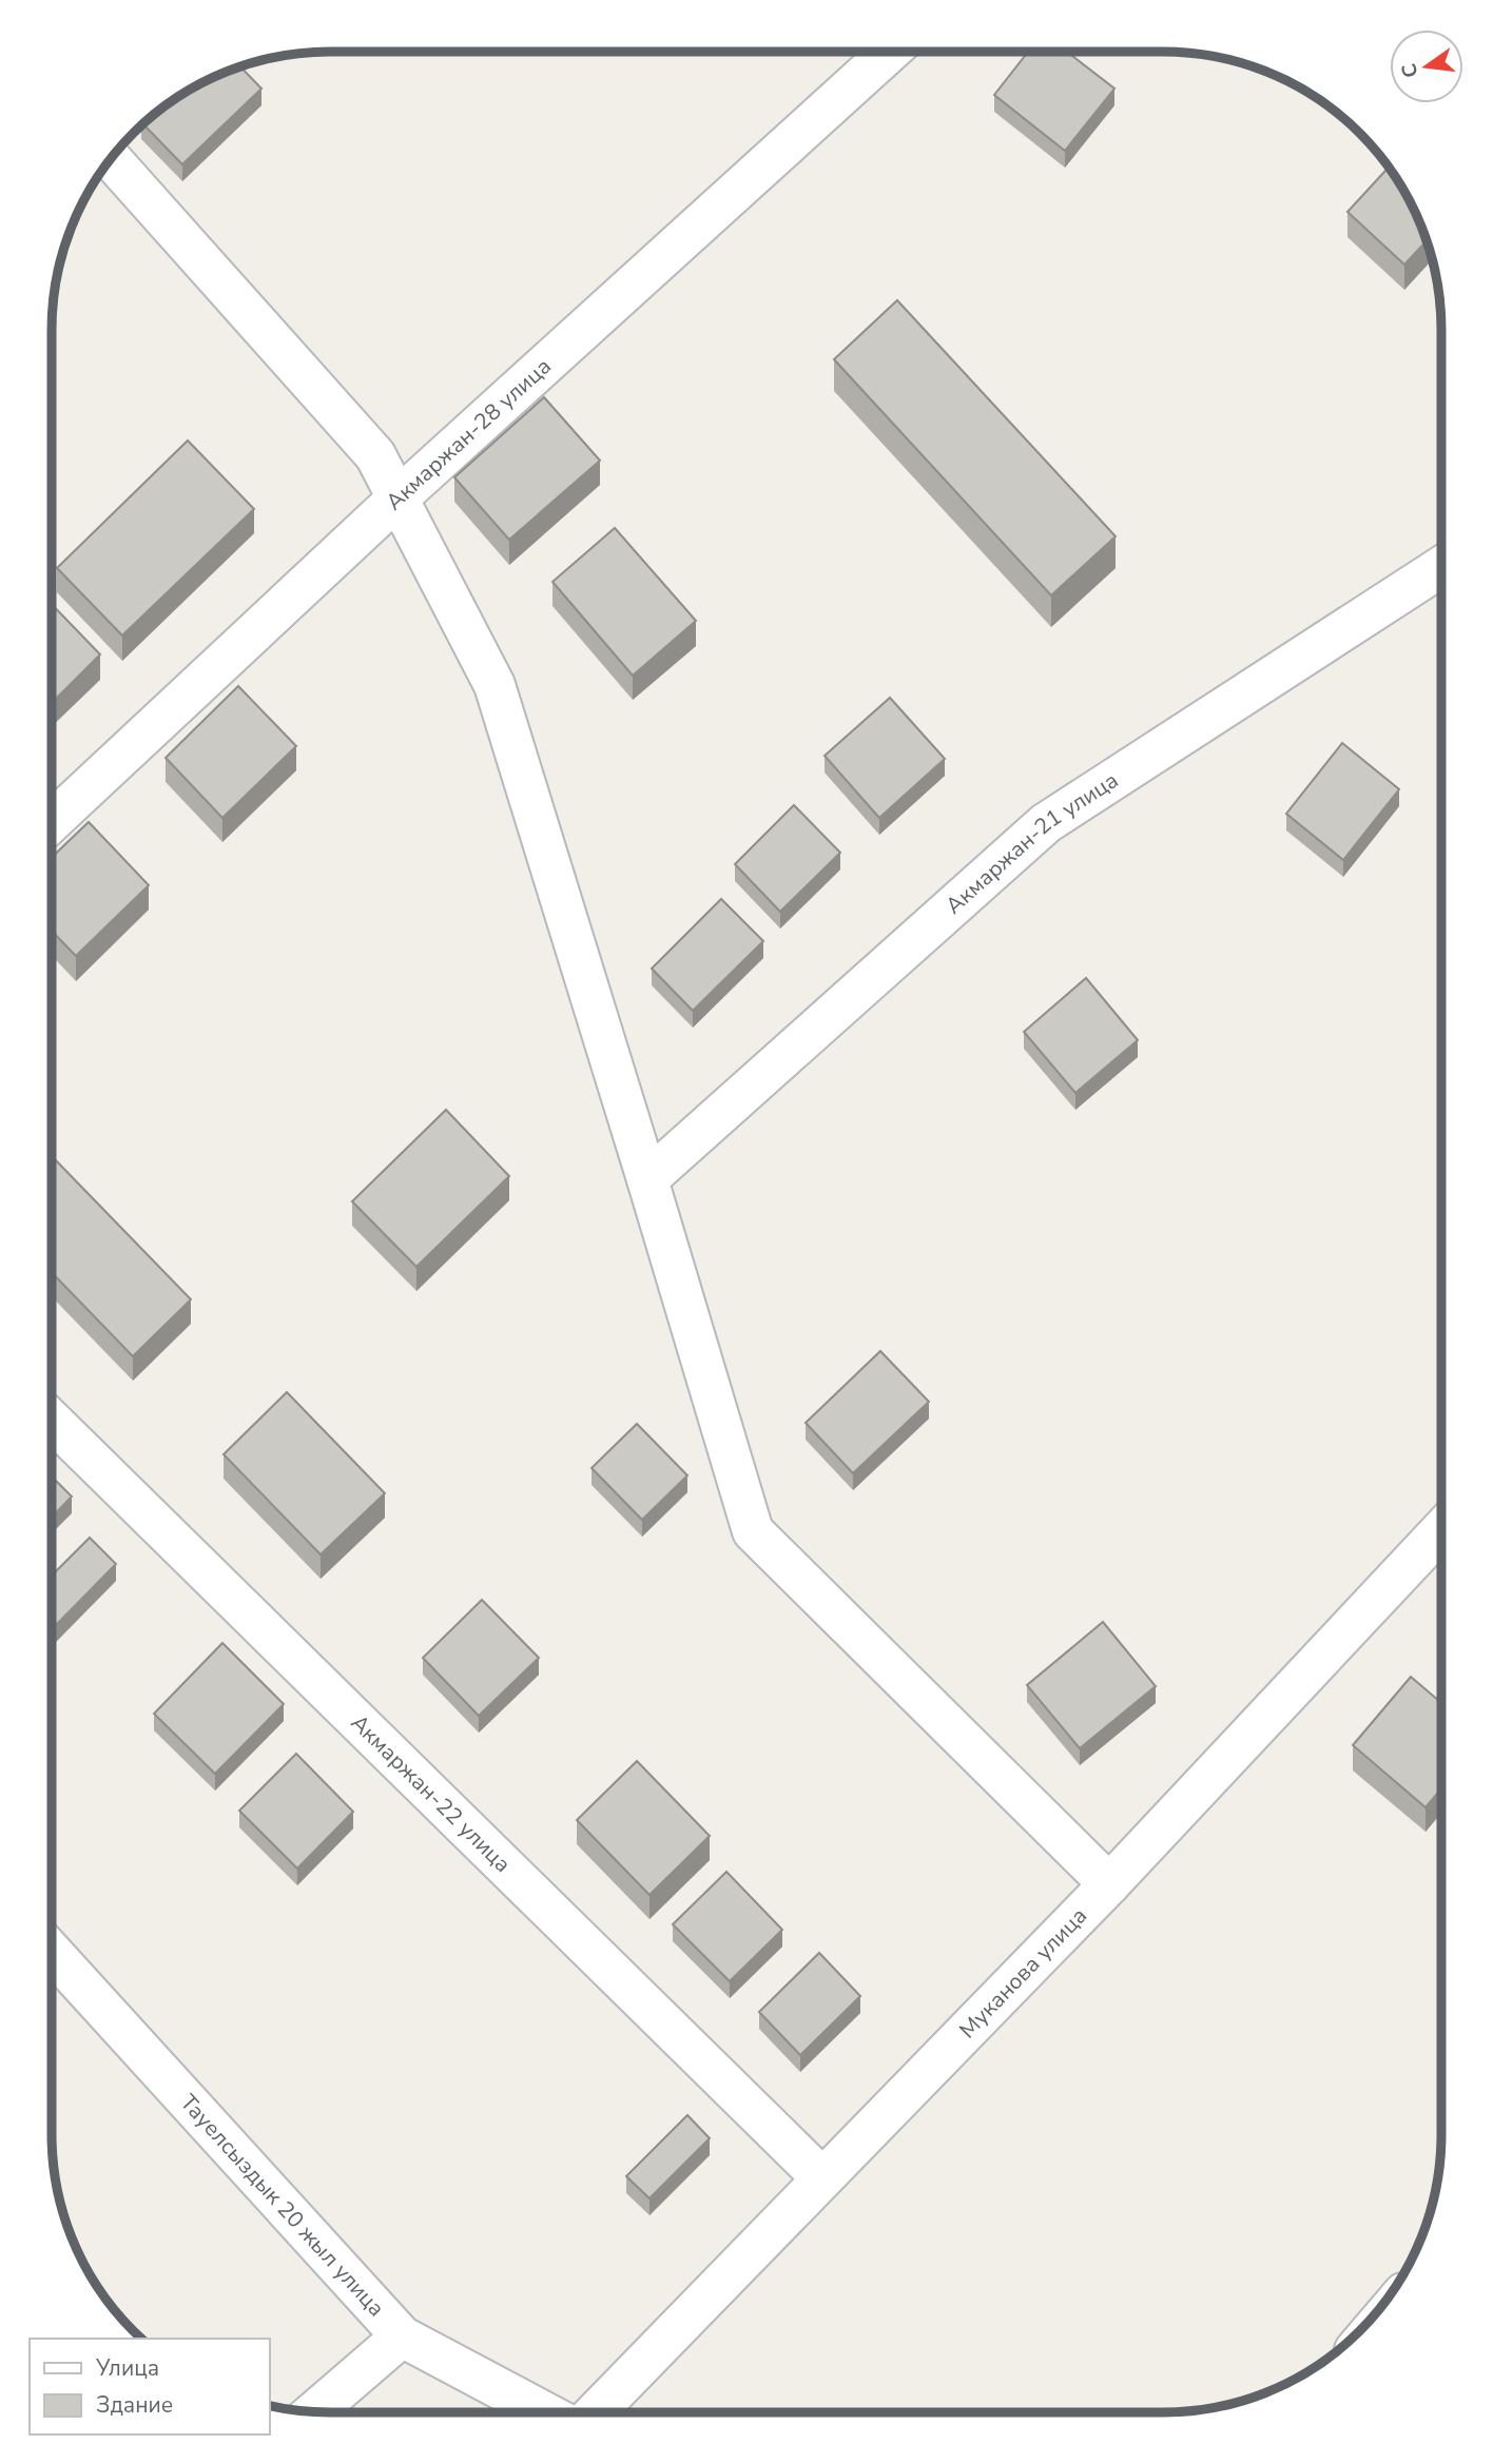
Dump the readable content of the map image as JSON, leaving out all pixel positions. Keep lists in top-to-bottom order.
{
  "streets": {
    "street": [
      "Акмаржан-28 улица",
      "Акмаржан-21 улица",
      "Акмаржан-22 улица",
      "Муканова улица",
      "Тауелсыздык 20 жыл улица"
    ]
  },
  "crossings": [
    ["Акмаржан-22 улица", "Муканова улица"]
  ],
  "legend": ["Улица", "Здание"],
  "north": "left"
}
